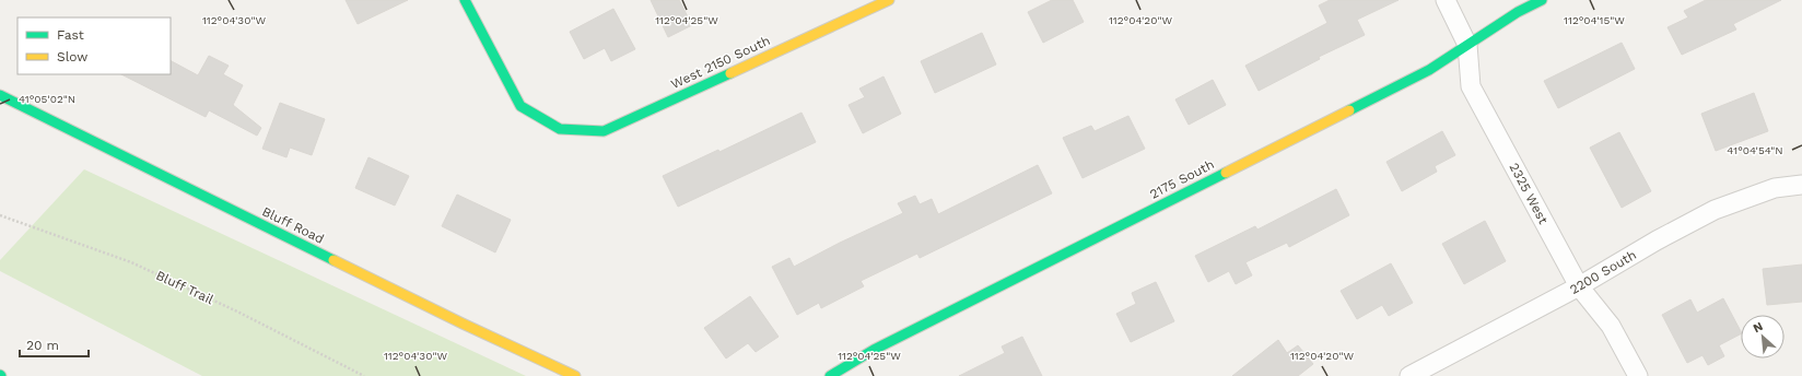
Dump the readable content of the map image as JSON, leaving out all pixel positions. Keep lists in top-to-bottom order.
{
  "streets": {
    "street": [
      "West 2150 South",
      "2175 South",
      "2325 West",
      "Bluff Road",
      "2200 South"
    ],
    "path": ["Bluff Trail"]
  },
  "crossings": [
    ["2175 South", "2325 West"],
    ["2325 West", "2200 South"]
  ],
  "legend": ["Fast", "Slow"],
  "scale_bar": "20 m",
  "north": "top left",
  "coordinates": [
    "112°04'30\"W",
    "112°04'25\"W",
    "112°04'20\"W",
    "112°04'15\"W",
    "41°05'02\"N",
    "41°04'54\"N"
  ]
}
